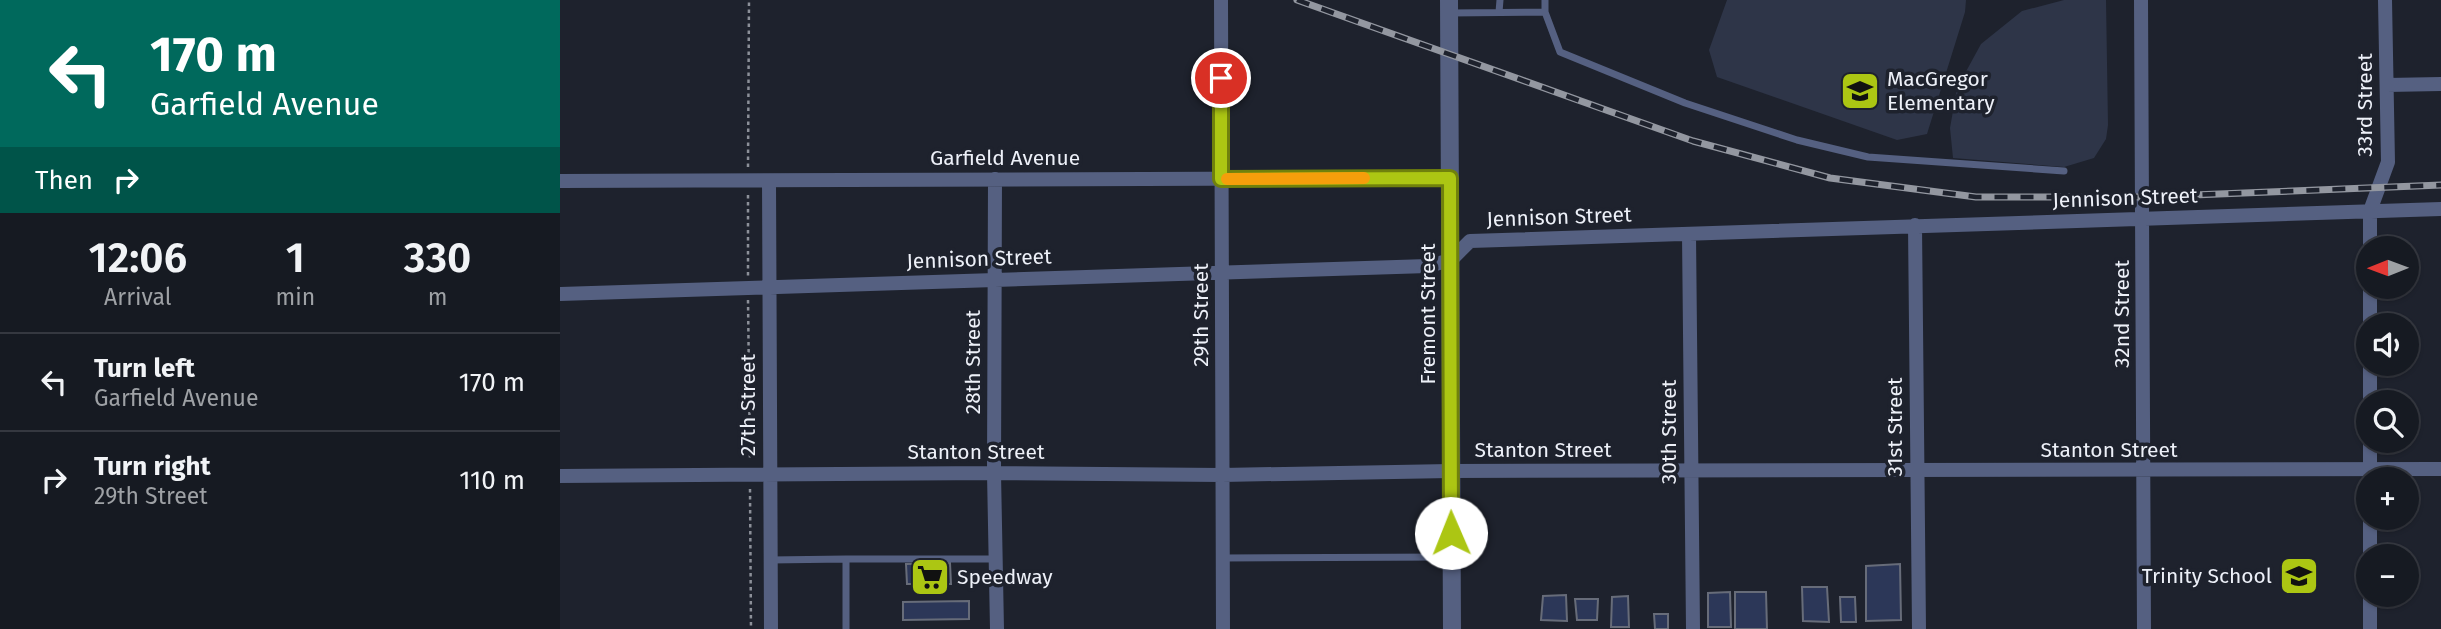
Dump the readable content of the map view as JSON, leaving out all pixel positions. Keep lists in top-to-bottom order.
{
  "streets": {
    "street": [
      "33rd Street",
      "Garfield Avenue",
      "Jennison Street",
      "Fremont Street",
      "32nd Street",
      "29th Street",
      "28th Street",
      "27th Street",
      "31st Street",
      "30th Street",
      "Stanton Street"
    ]
  },
  "crossings": [
    ["33rd Street", "Jennison Street"],
    ["Garfield Avenue", "Fremont Street"],
    ["Garfield Avenue", "29th Street"],
    ["Garfield Avenue", "28th Street"],
    ["Garfield Avenue", "27th Street"],
    ["Jennison Street", "Fremont Street"],
    ["Jennison Street", "32nd Street"],
    ["Jennison Street", "29th Street"],
    ["Jennison Street", "28th Street"],
    ["Jennison Street", "27th Street"],
    ["Jennison Street", "31st Street"],
    ["Jennison Street", "30th Street"],
    ["Fremont Street", "Stanton Street"],
    ["32nd Street", "Stanton Street"],
    ["29th Street", "Stanton Street"],
    ["28th Street", "Stanton Street"],
    ["27th Street", "Stanton Street"],
    ["31st Street", "Stanton Street"],
    ["30th Street", "Stanton Street"]
  ],
  "places": {
    "school or university": ["MacGregor Elementary", "Trinity School"],
    "supermarket": ["Speedway"]
  },
  "north": "left",
  "page": {
    "turn": ["170 m", "Garfield Avenue"],
    "then": "Then",
    "eta": [
      "12:06",
      "Arrival",
      "1",
      "min",
      "330",
      "m"
    ],
    "map_buttons": ["+", "−"],
    "list": [
      {
        "name": "Turn left",
        "note": "Garfield Avenue",
        "value": "170 m"
      },
      {
        "name": "Turn right",
        "note": "29th Street",
        "value": "110 m"
      }
    ]
  }
}
